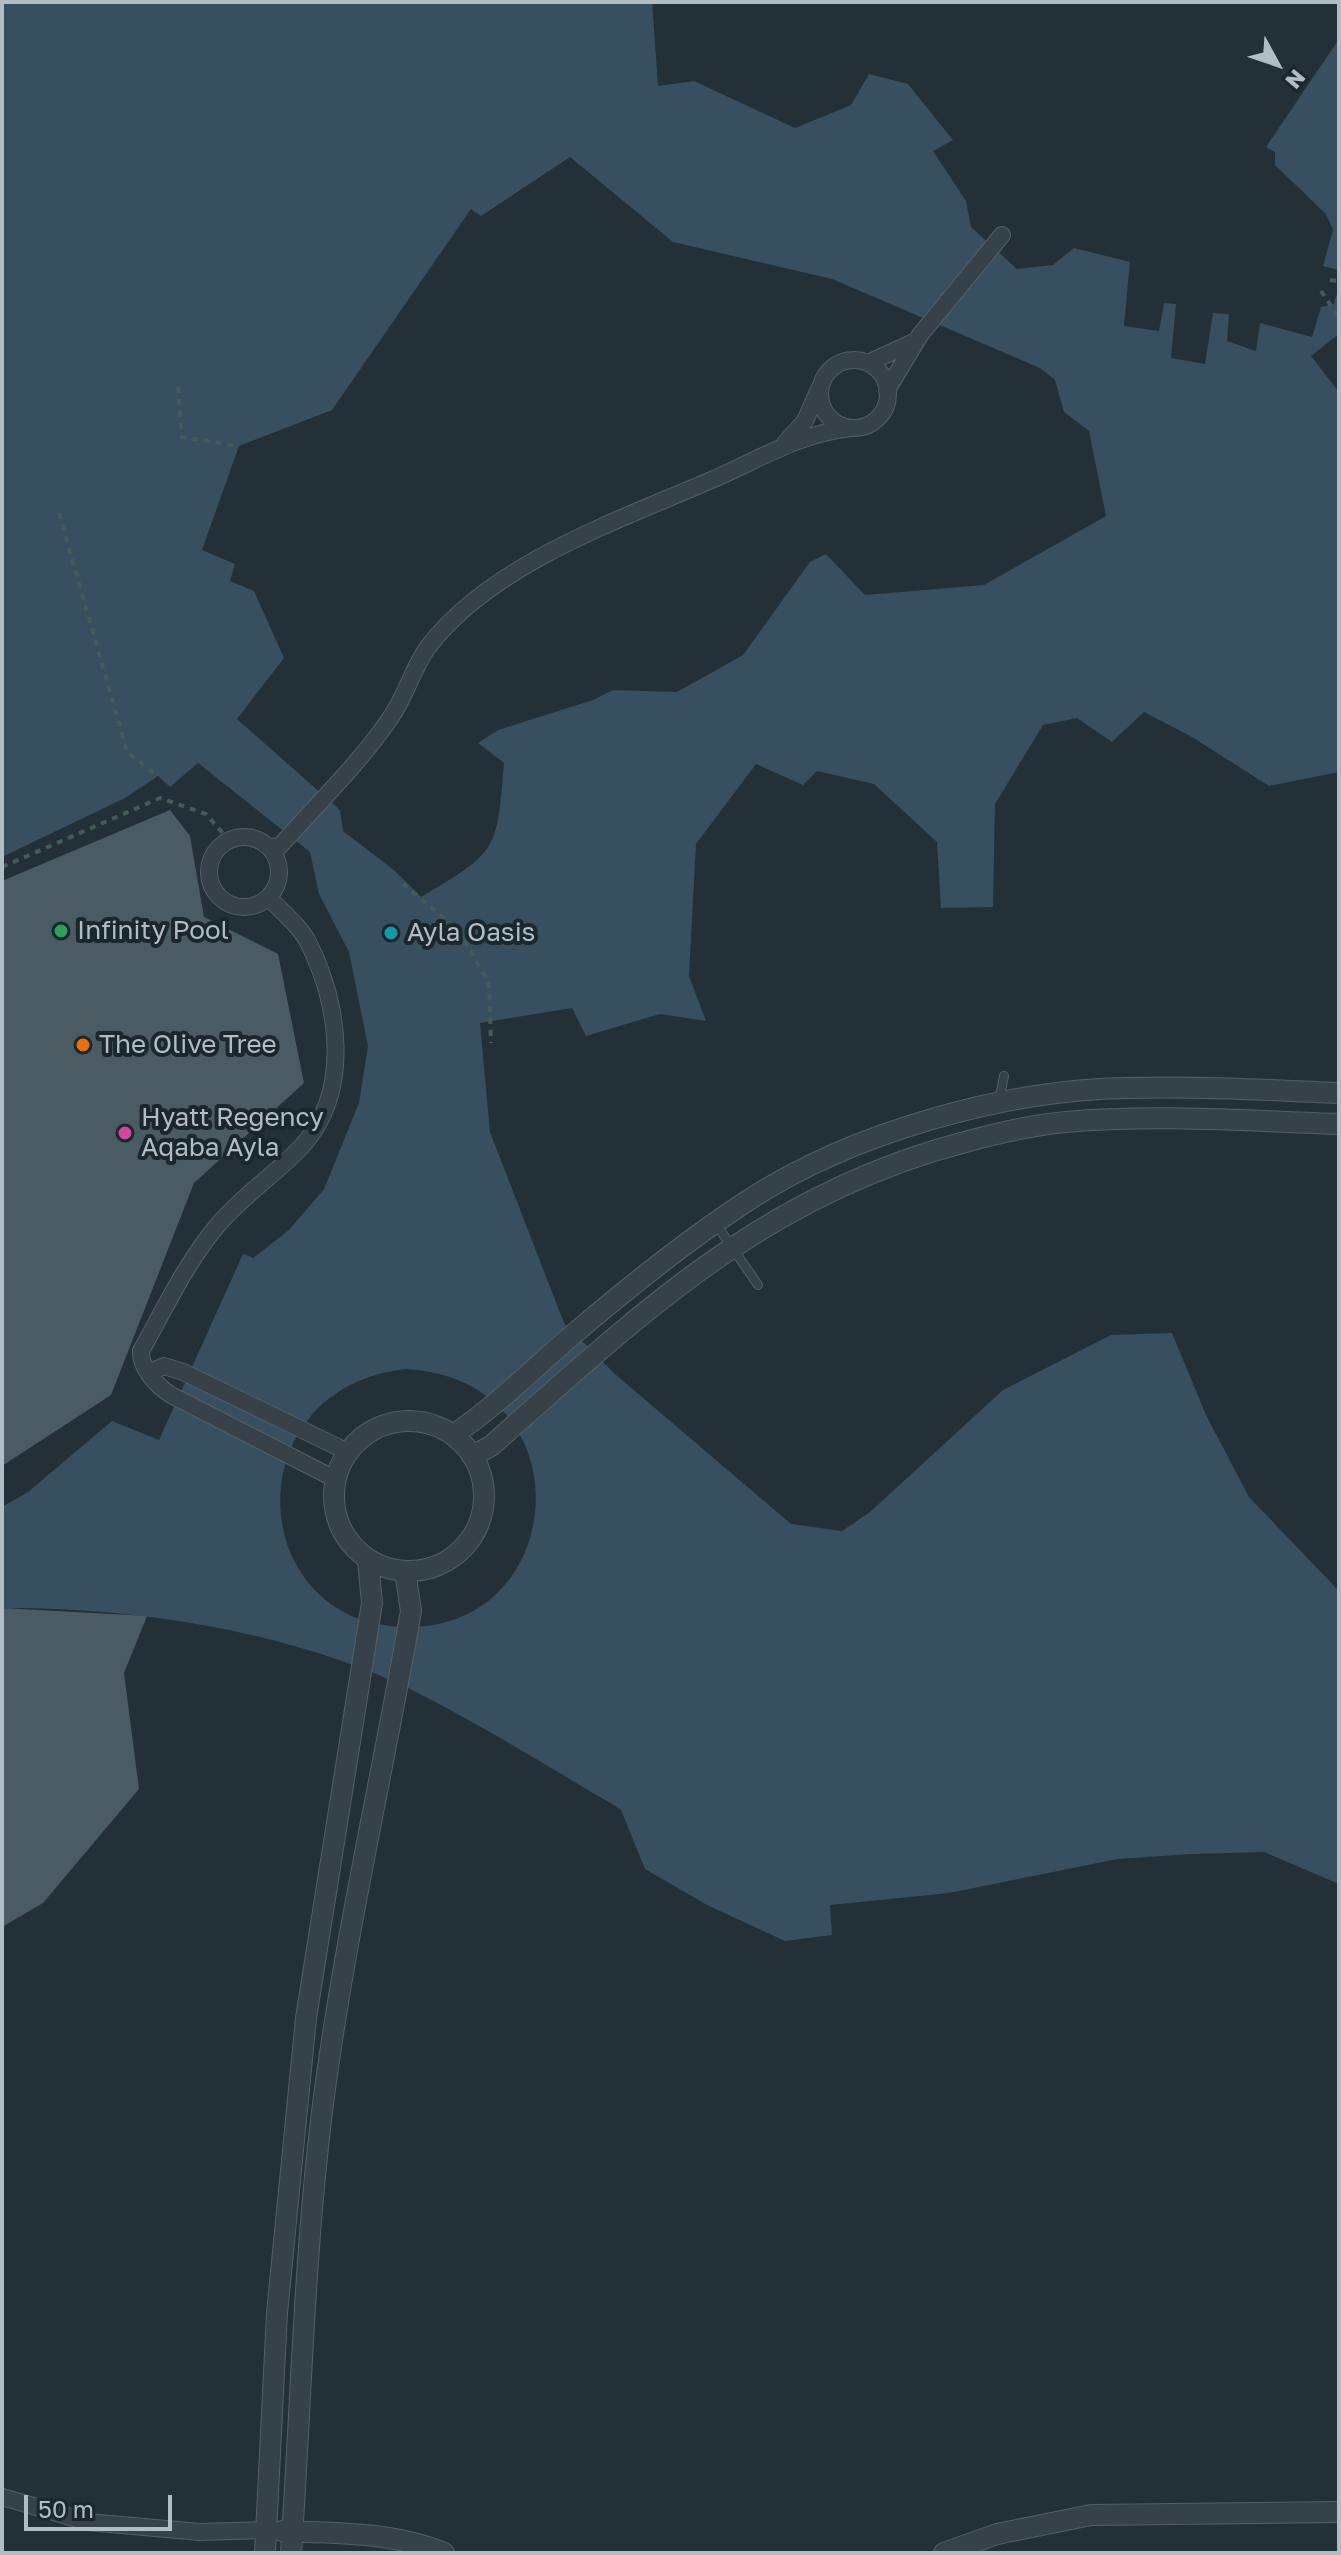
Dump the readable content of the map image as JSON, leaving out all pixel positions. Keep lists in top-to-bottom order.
{
  "places": [
    "Infinity Pool",
    "Ayla Oasis",
    "The Olive Tree",
    "Hyatt Regency Aqaba Ayla"
  ],
  "scale_bar": "50 m",
  "north": "bottom right"
}
